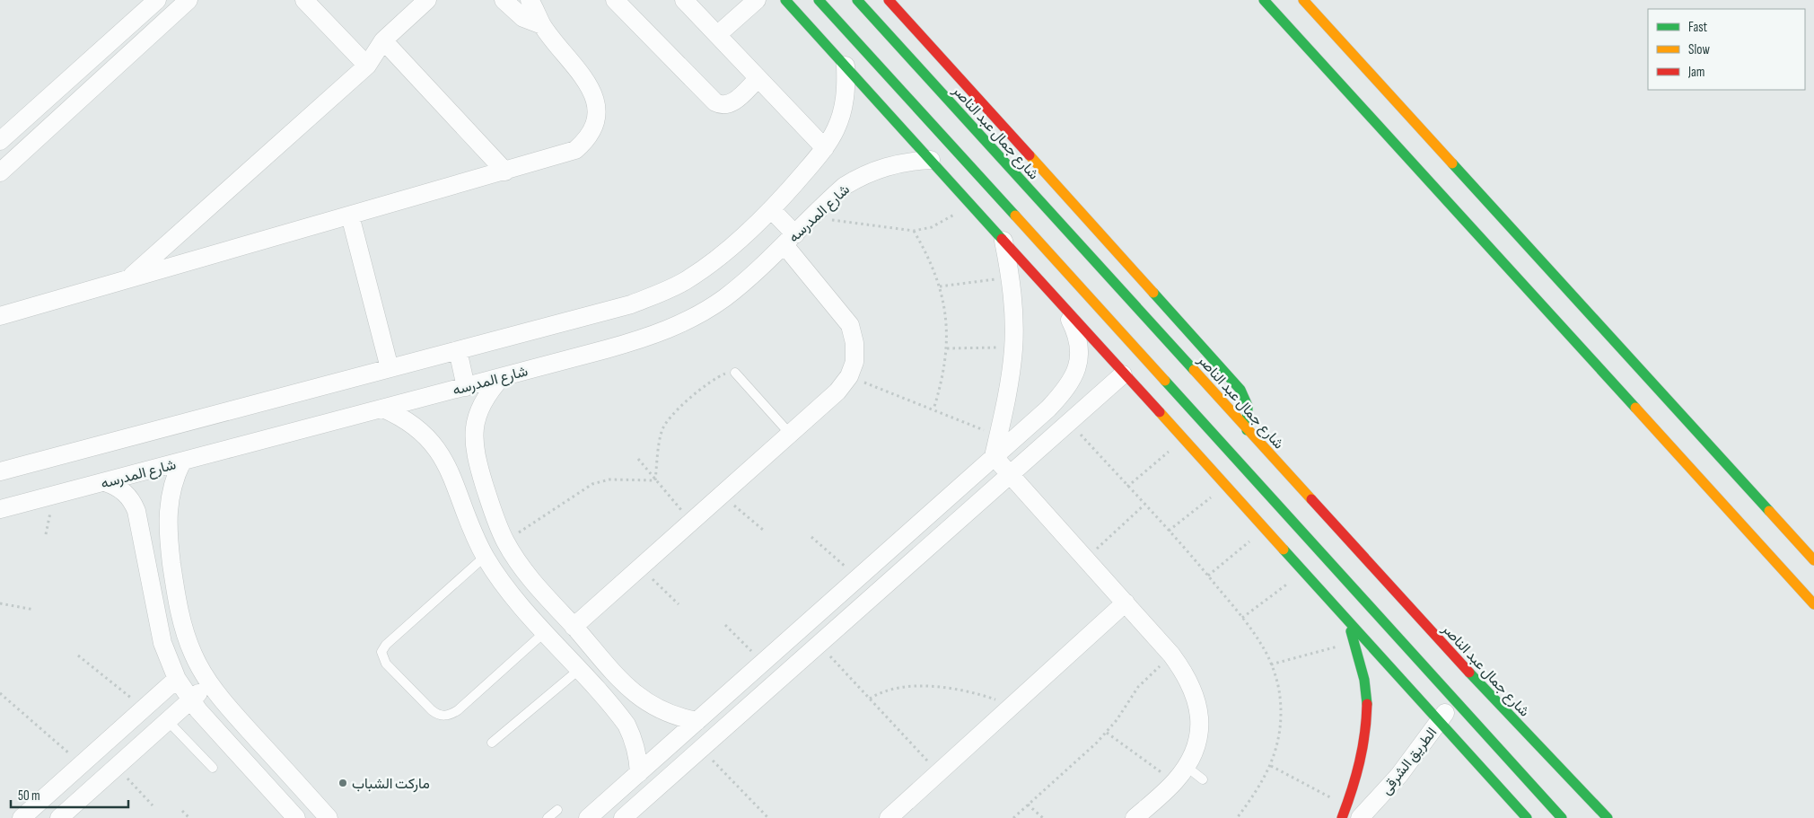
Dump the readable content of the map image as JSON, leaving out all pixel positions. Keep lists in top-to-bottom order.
{
  "streets": {
    "main road": ["شارع جمال عبد الناصر"],
    "street": ["شارع المدرسه", "الطريق الشرقى"]
  },
  "places": ["ماركت الشباب"],
  "legend": ["Fast", "Slow", "Jam"],
  "scale_bar": "50 m"
}
